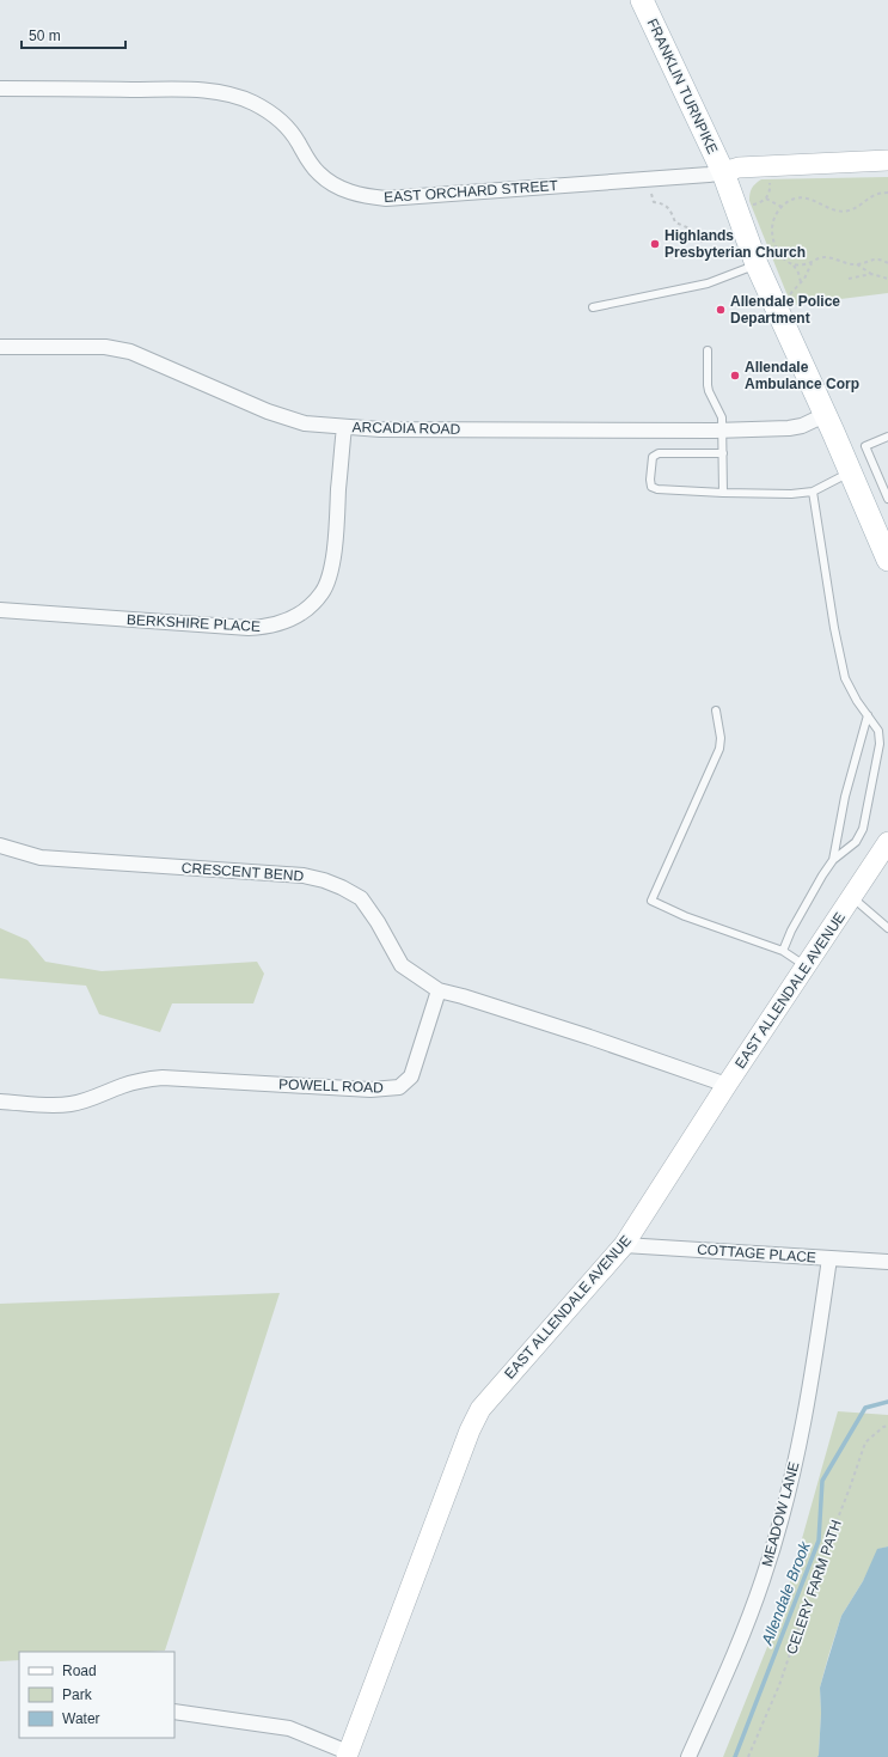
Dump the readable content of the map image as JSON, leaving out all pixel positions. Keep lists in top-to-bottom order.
{
  "streets": {
    "main road": ["FRANKLIN TURNPIKE", "EAST ALLENDALE AVENUE"],
    "street": [
      "EAST ORCHARD STREET",
      "ARCADIA ROAD",
      "BERKSHIRE PLACE",
      "CRESCENT BEND",
      "POWELL ROAD",
      "COTTAGE PLACE",
      "MEADOW LANE"
    ],
    "path": ["CELERY FARM PATH"]
  },
  "crossings": [
    ["FRANKLIN TURNPIKE", "EAST ORCHARD STREET"],
    ["FRANKLIN TURNPIKE", "ARCADIA ROAD"],
    ["ARCADIA ROAD", "BERKSHIRE PLACE"],
    ["CRESCENT BEND", "POWELL ROAD"],
    ["EAST ALLENDALE AVENUE", "COTTAGE PLACE"],
    ["COTTAGE PLACE", "MEADOW LANE"]
  ],
  "water": ["Allendale Brook"],
  "places": ["Highlands Presbyterian Church", "Allendale Police Department", "Allendale Ambulance Corp"],
  "legend": ["Road", "Park", "Water"],
  "scale_bar": "50 m"
}
